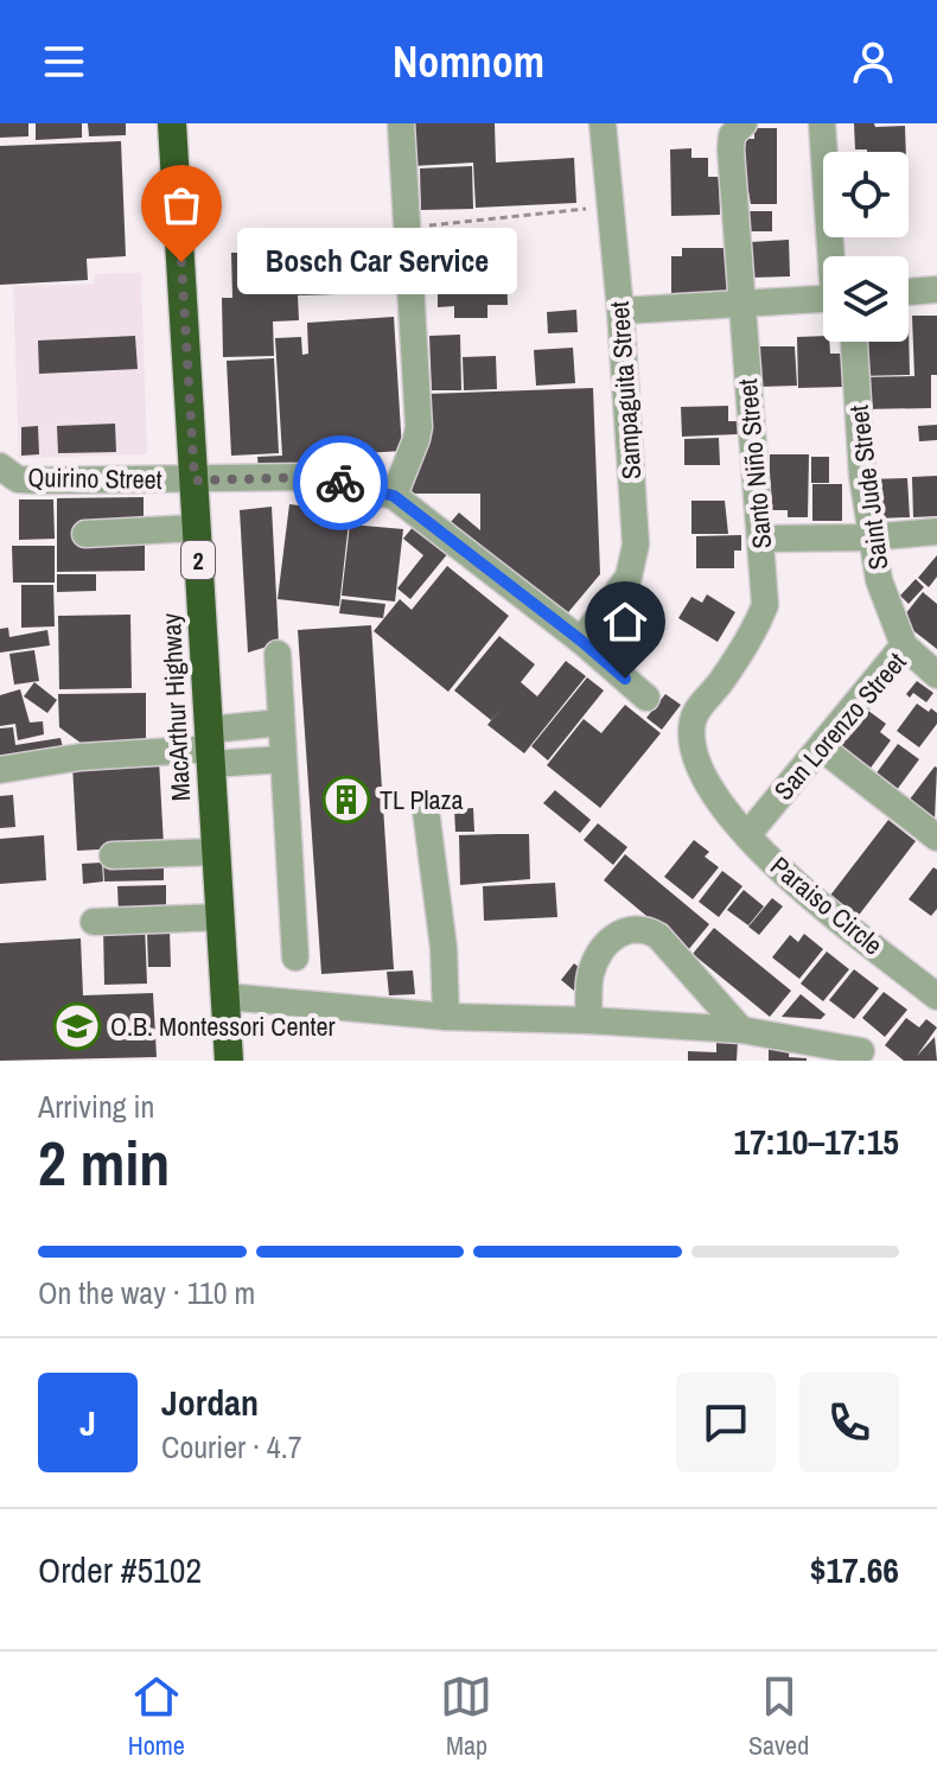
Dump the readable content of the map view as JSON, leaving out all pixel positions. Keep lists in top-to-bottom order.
{
  "streets": {
    "highway": ["2", "MacArthur Highway"],
    "street": [
      "Sampaguita Street",
      "Santo Niño Street",
      "Quirino Street",
      "Saint Jude Street",
      "San Lorenzo Street",
      "Paraiso Circle"
    ]
  },
  "crossings": [
    ["Santo Niño Street", "Paraiso Circle"],
    ["Quirino Street", "MacArthur Highway"],
    ["Saint Jude Street", "San Lorenzo Street"],
    ["San Lorenzo Street", "Paraiso Circle"]
  ],
  "places": {
    "other": ["Bosch Car Service"],
    "building": ["TL Plaza"],
    "school or university": ["O.B. Montessori Center"]
  },
  "page": {
    "header": "Nomnom",
    "bubble": "Bosch Car Service",
    "heading": ["2 min", "Arriving in", "17:10–17:15"],
    "panel": [
      "Jordan",
      "Courier · 4.7",
      "Order #5102",
      "$17.66"
    ],
    "bar": "On the way · 110 m",
    "round": "J",
    "tabs": ["Home", "Map", "Saved"]
  }
}
